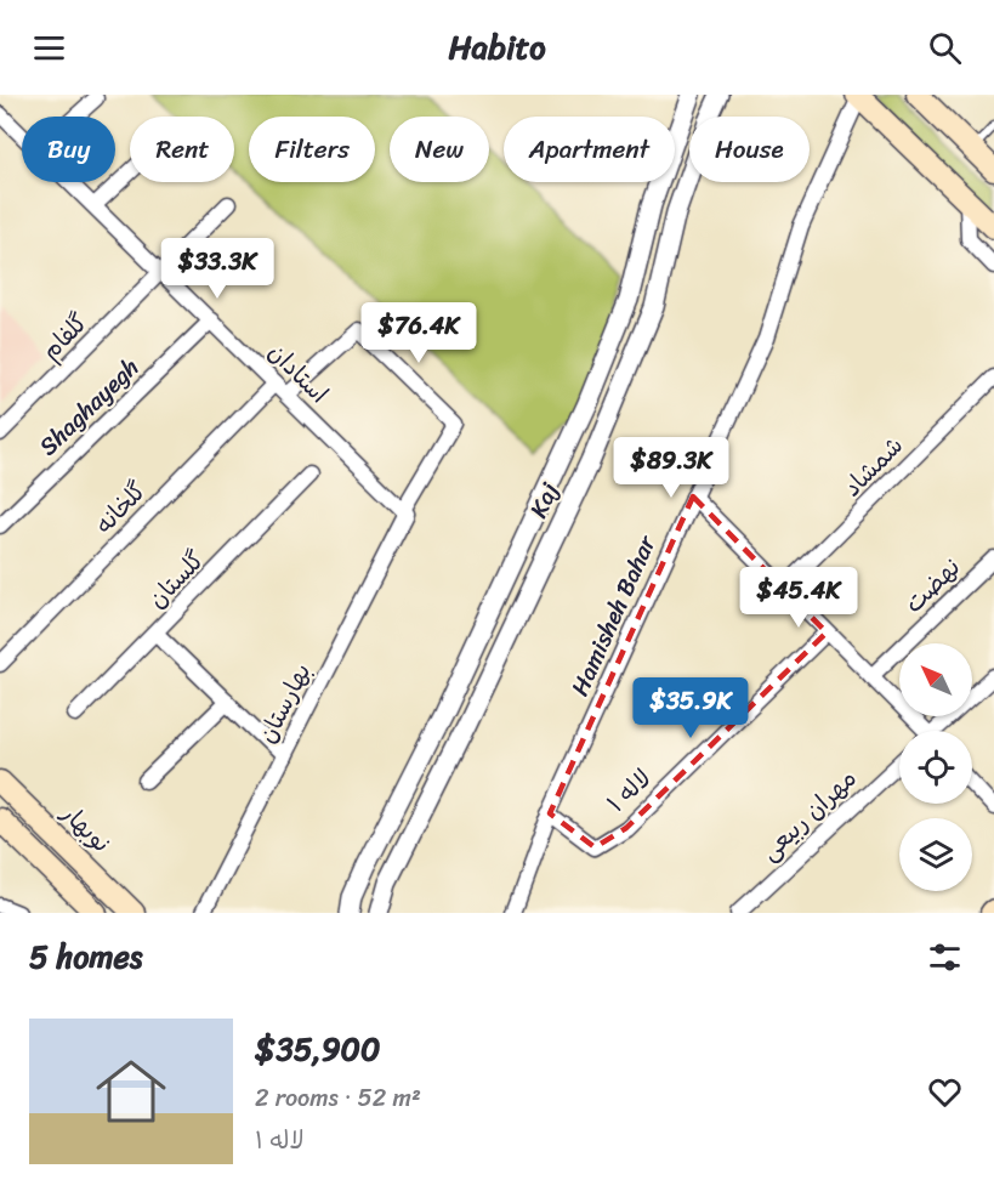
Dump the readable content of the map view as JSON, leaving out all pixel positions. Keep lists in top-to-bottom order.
{
  "streets": {
    "main road": ["نوبهار"],
    "street": [
      "گلفام",
      "استادان",
      "Shaghayegh",
      "شمشاد",
      "Kaj",
      "گلخانه",
      "گلستان",
      "نهضت",
      "Hamisheh Bahar",
      "بهارستان",
      "لاله ۱",
      "مهران ربیعی"
    ]
  },
  "crossings": [
    ["گلفام", "استادان"],
    ["استادان", "Shaghayegh"],
    ["استادان", "گلخانه"],
    ["استادان", "بهارستان"],
    ["Hamisheh Bahar", "لاله ۱"]
  ],
  "north": "top left",
  "page": {
    "header": "Habito",
    "chip": [
      "Buy",
      "Rent",
      "Filters",
      "New",
      "Apartment",
      "House"
    ],
    "price": [
      "$33.3K",
      "$76.4K",
      "$89.3K",
      "$45.4K",
      "$35.9K"
    ],
    "heading": "5 homes",
    "list": [
      {
        "name": "$35,900",
        "note": "2 rooms · 52 m² · لاله ۱"
      }
    ]
  }
}
